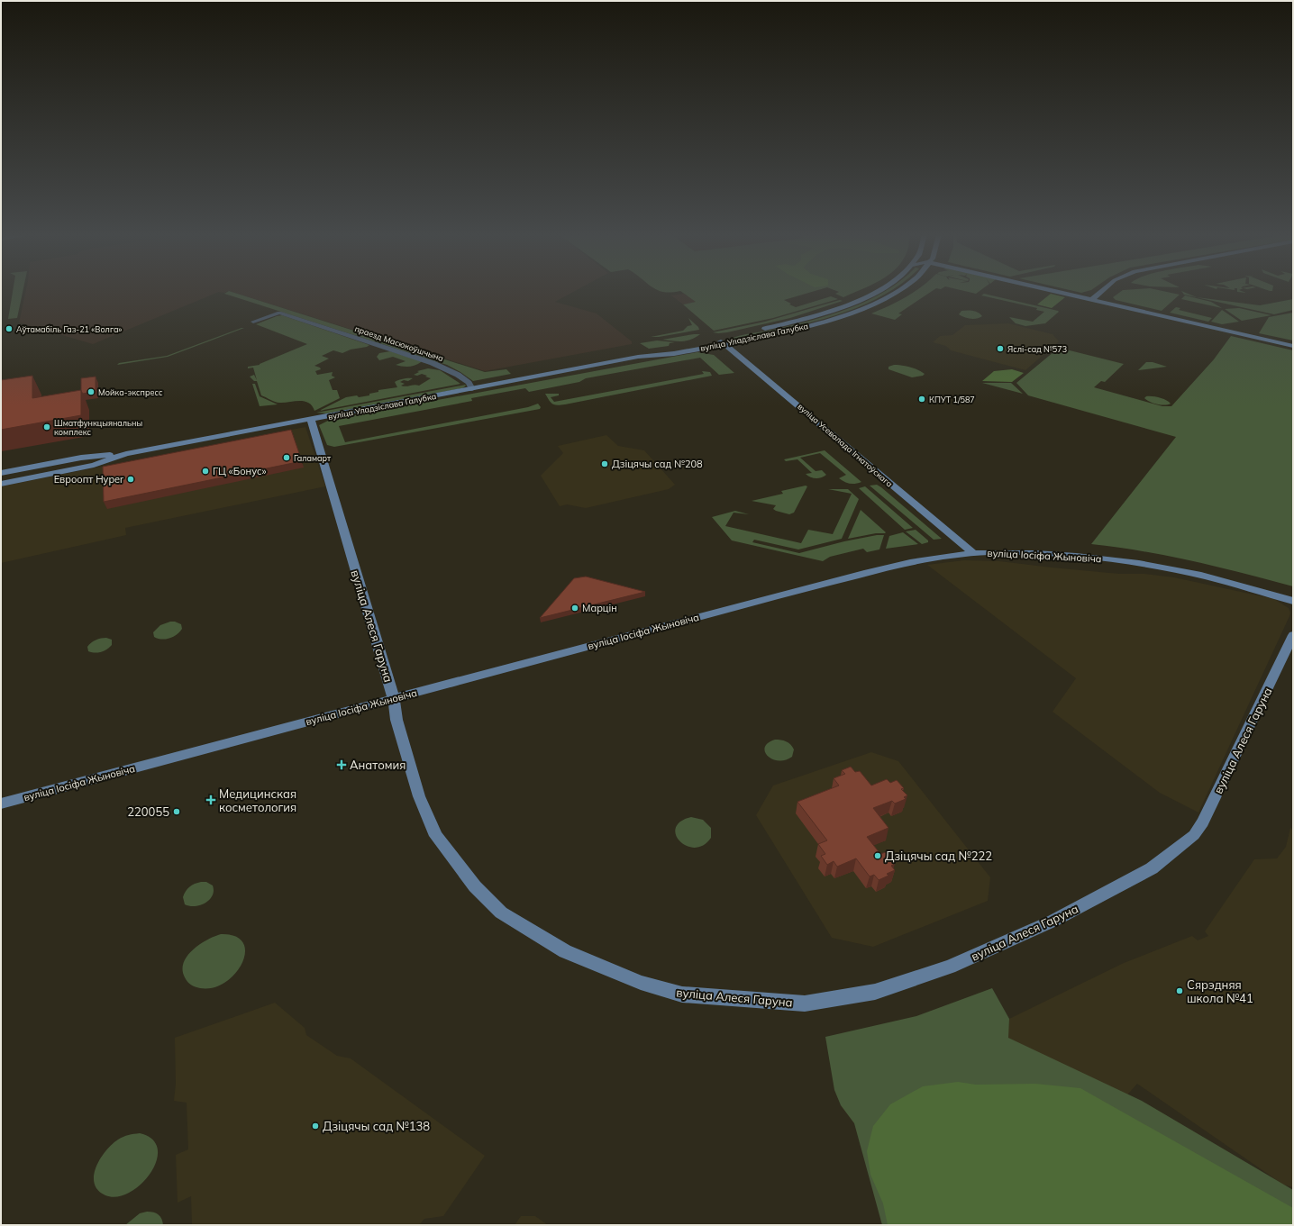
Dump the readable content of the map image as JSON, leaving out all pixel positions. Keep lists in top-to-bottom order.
{
  "streets": {
    "main road": [
      "вуліца Уладзіслава Галубка",
      "вуліца Усевалада Ігнатоўскага",
      "вуліца Іосіфа Жыновіча",
      "вуліца Алеся Гаруна"
    ],
    "street": ["праезд Масюкоўшчына"]
  },
  "crossings": [
    ["вуліца Уладзіслава Галубка", "праезд Масюкоўшчына"],
    ["вуліца Уладзіслава Галубка", "вуліца Усевалада Ігнатоўскага"],
    ["вуліца Уладзіслава Галубка", "вуліца Алеся Гаруна"],
    ["вуліца Усевалада Ігнатоўскага", "вуліца Іосіфа Жыновіча"],
    ["вуліца Іосіфа Жыновіча", "вуліца Алеся Гаруна"]
  ],
  "places": {
    "other": [
      "Аўтамабіль Газ-21 «Волга»",
      "Яслі-сад №573",
      "Мойка-экспресс",
      "КПУТ 1/587",
      "Шматфункцыянальны комплекс",
      "Галамарт",
      "Дзіцячы сад №208",
      "ГЦ «Бонус»",
      "Евроопт Hyper",
      "Марцін",
      "220055",
      "Дзіцячы сад №222",
      "Сярэдняя школа №41",
      "Дзіцячы сад №138"
    ],
    "health": ["Анатомия", "Медицинская косметология"]
  }
}
